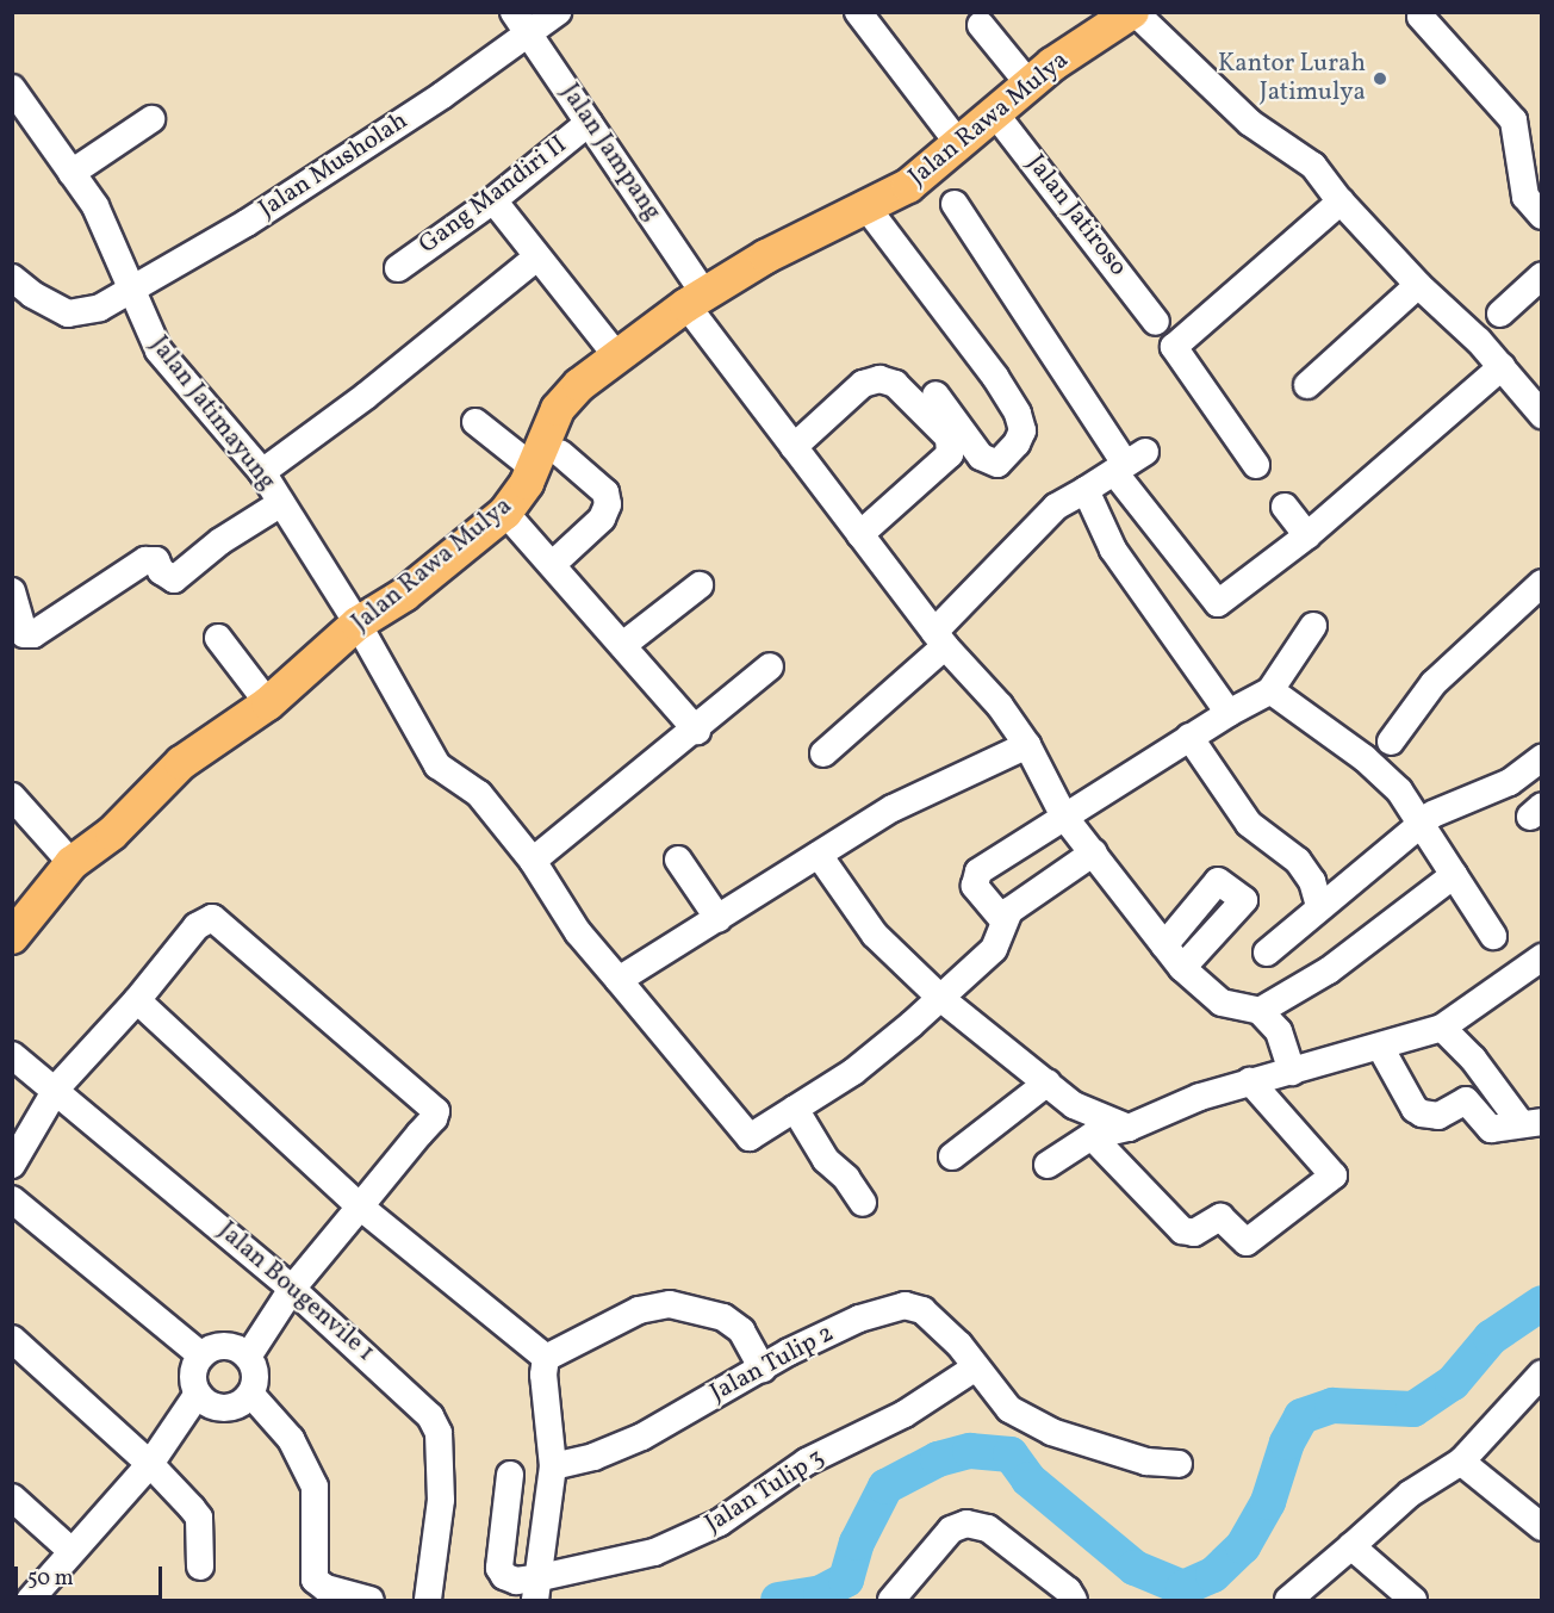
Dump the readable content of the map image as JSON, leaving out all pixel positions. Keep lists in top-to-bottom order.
{
  "streets": {
    "main road": ["Jalan Rawa Mulya"],
    "street": [
      "Jalan Jampang",
      "Jalan Musholah",
      "Gang Mandiri II",
      "Jalan Jatiroso",
      "Jalan Jatimayung",
      "Jalan Bougenvile 1",
      "Jalan Tulip 2",
      "Jalan Tulip 3"
    ]
  },
  "crossings": [
    ["Jalan Rawa Mulya", "Jalan Jampang"],
    ["Jalan Rawa Mulya", "Jalan Jatiroso"],
    ["Jalan Rawa Mulya", "Jalan Jatimayung"],
    ["Jalan Jampang", "Jalan Musholah"],
    ["Jalan Jampang", "Gang Mandiri II"],
    ["Jalan Musholah", "Jalan Jatimayung"],
    ["Jalan Tulip 2", "Jalan Tulip 3"]
  ],
  "places": ["Kantor Lurah Jatimulya"],
  "scale_bar": "50 m"
}
